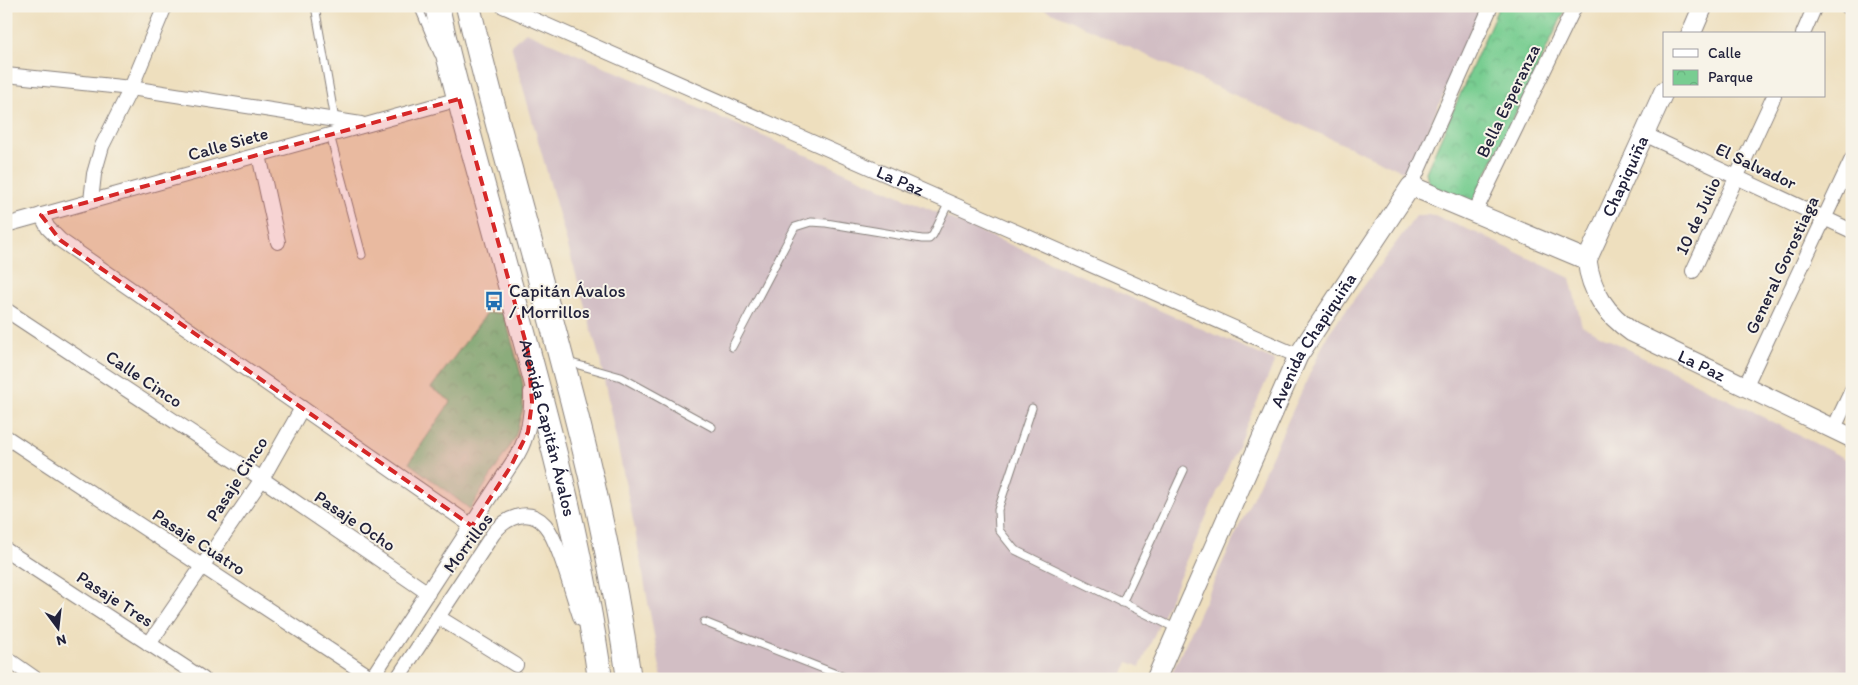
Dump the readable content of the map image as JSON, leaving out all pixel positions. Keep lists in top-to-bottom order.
{
  "streets": {
    "highway": ["Avenida Capitán Ávalos"],
    "street": [
      "Bella Esperanza",
      "Calle Siete",
      "El Salvador",
      "Chapiquiña",
      "La Paz",
      "10 de Julio",
      "General Gorostiaga",
      "Avenida Chapiquiña",
      "Calle Cinco",
      "Pasaje Cinco",
      "Pasaje Ocho",
      "Pasaje Cuatro",
      "Morrillos",
      "Pasaje Tres"
    ]
  },
  "crossings": [
    ["Calle Siete", "Avenida Capitán Ávalos"],
    ["El Salvador", "Chapiquiña"],
    ["El Salvador", "10 de Julio"],
    ["El Salvador", "General Gorostiaga"],
    ["Chapiquiña", "La Paz"],
    ["La Paz", "General Gorostiaga"],
    ["La Paz", "Avenida Chapiquiña"],
    ["Calle Cinco", "Pasaje Cinco"],
    ["Calle Cinco", "Pasaje Ocho"],
    ["Avenida Capitán Ávalos", "Morrillos"],
    ["Pasaje Cinco", "Pasaje Ocho"],
    ["Pasaje Cinco", "Pasaje Cuatro"],
    ["Pasaje Cinco", "Pasaje Tres"],
    ["Pasaje Ocho", "Morrillos"],
    ["Pasaje Cuatro", "Morrillos"]
  ],
  "places": {
    "bus stop": ["Capitán Ávalos / Morrillos"]
  },
  "legend": ["Calle", "Parque"],
  "north": "bottom"
}
